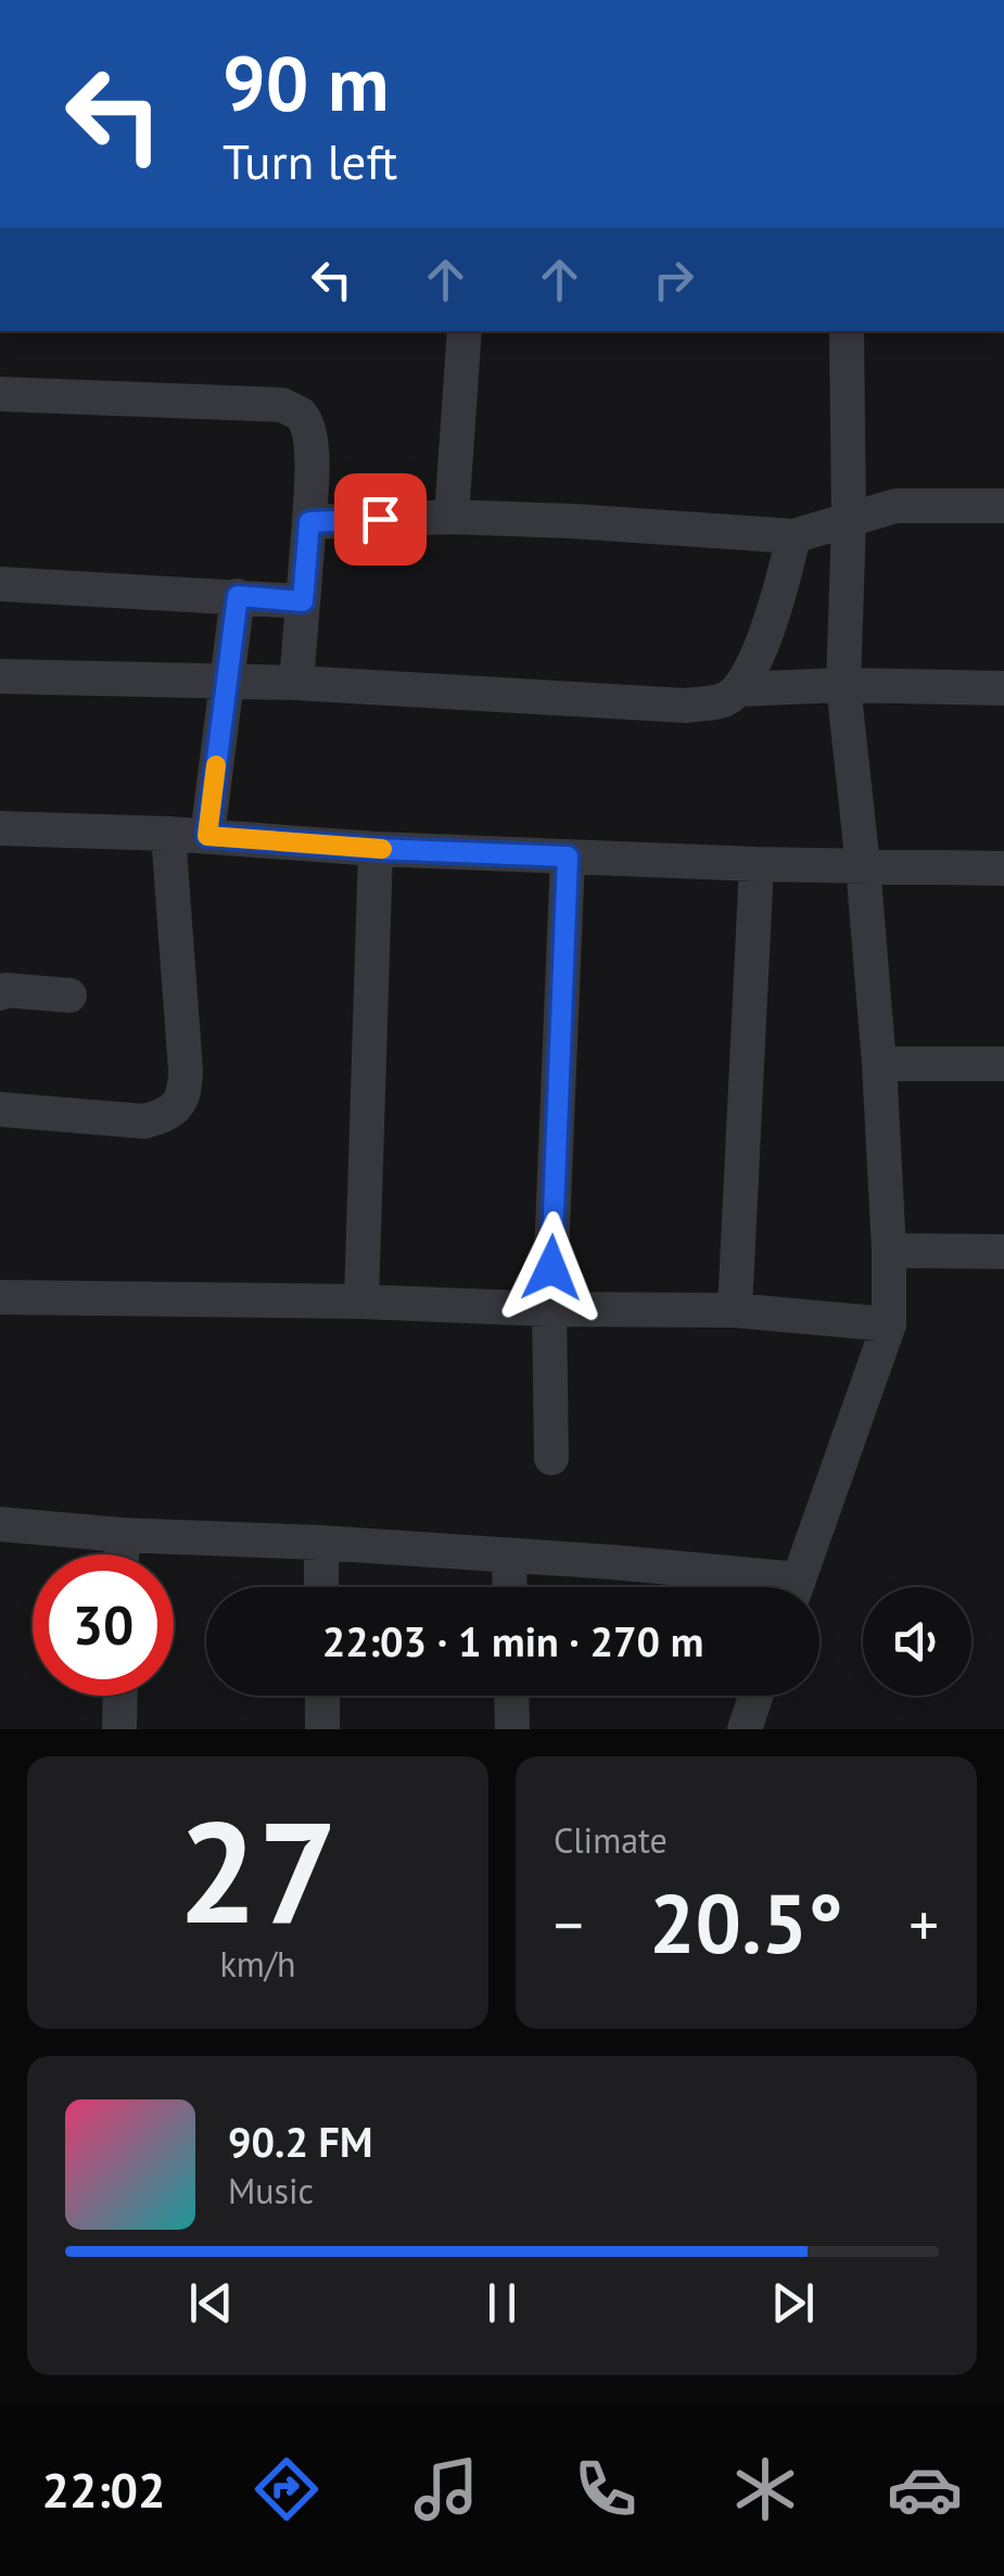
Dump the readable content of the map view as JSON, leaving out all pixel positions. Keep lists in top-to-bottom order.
{
  "page": {
    "turn": ["90 m", "Turn left"],
    "limit": "30",
    "trip": "22:03 · 1 min · 270 m",
    "tile": [
      ["27", "km/h"],
      "Climate"
    ],
    "heat": ["−", "20.5°", "+"],
    "song": ["90.2 FM", "Music"],
    "tabs": "22:02"
  }
}
